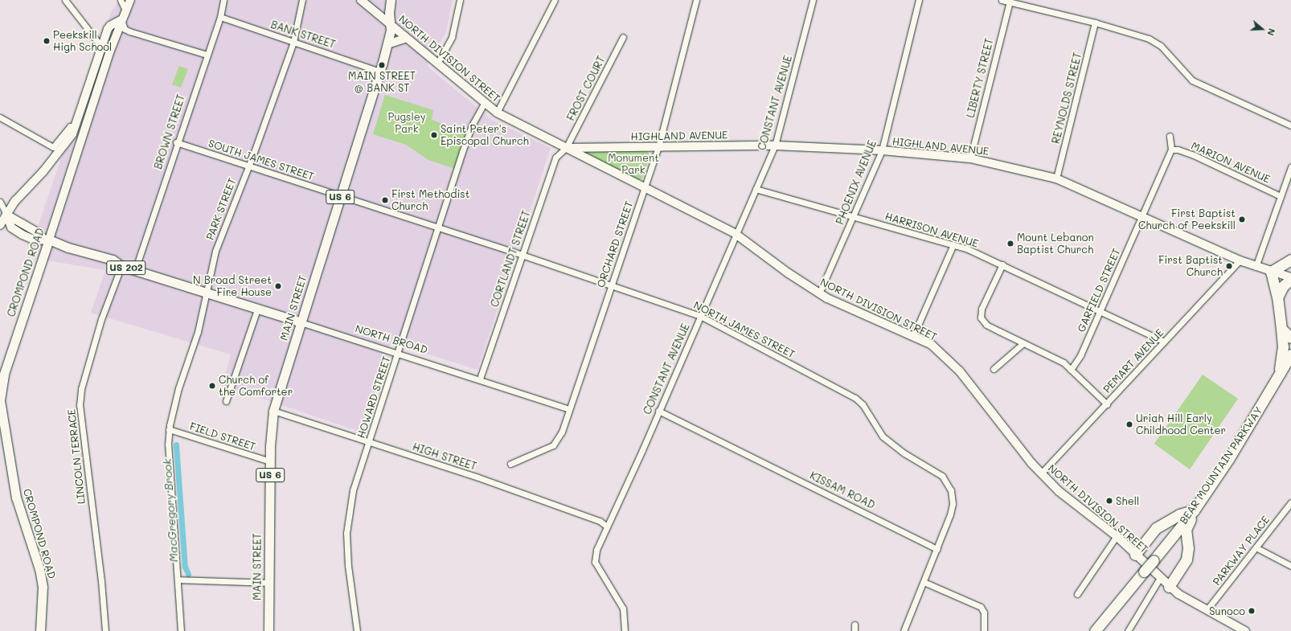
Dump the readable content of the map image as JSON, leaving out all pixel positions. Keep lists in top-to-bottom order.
{
  "streets": {
    "highway": ["BEAR MOUNTAIN PARKWAY"],
    "main road": [
      "US 6",
      "US 202",
      "CROMPOND ROAD",
      "MAIN STREET",
      "NORTH BROAD"
    ],
    "street": [
      "BANK STREET",
      "NORTH DIVISION STREET",
      "LIBERTY STREET",
      "FROST COURT",
      "REYNOLDS STREET",
      "CONSTANT AVENUE",
      "BROWN STREET",
      "HIGHLAND AVENUE",
      "SOUTH JAMES STREET",
      "MARION AVENUE",
      "PHOENIX AVENUE",
      "PARK STREET",
      "HARRISON AVENUE",
      "ORCHARD STREET",
      "CORTLANDT STREET",
      "GARFIELD STREET",
      "NORTH JAMES STREET",
      "PEMART AVENUE",
      "HOWARD STREET",
      "FIELD STREET",
      "LINCOLN TERRACE",
      "HIGH STREET",
      "KISSAM ROAD",
      "PARKWAY PLACE"
    ]
  },
  "crossings": [
    ["BANK STREET", "BROWN STREET"],
    ["BANK STREET", "PARK STREET"],
    ["BANK STREET", "MAIN STREET"],
    ["NORTH DIVISION STREET", "FROST COURT"],
    ["NORTH DIVISION STREET", "CONSTANT AVENUE"],
    ["NORTH DIVISION STREET", "HIGHLAND AVENUE"],
    ["NORTH DIVISION STREET", "PHOENIX AVENUE"],
    ["NORTH DIVISION STREET", "ORCHARD STREET"],
    ["NORTH DIVISION STREET", "CORTLANDT STREET"],
    ["NORTH DIVISION STREET", "MAIN STREET"],
    ["NORTH DIVISION STREET", "PEMART AVENUE"],
    ["NORTH DIVISION STREET", "HOWARD STREET"],
    ["NORTH DIVISION STREET", "PARKWAY PLACE"],
    ["LIBERTY STREET", "HIGHLAND AVENUE"],
    ["FROST COURT", "HIGHLAND AVENUE"],
    ["FROST COURT", "CORTLANDT STREET"],
    ["REYNOLDS STREET", "HIGHLAND AVENUE"],
    ["CONSTANT AVENUE", "HIGHLAND AVENUE"],
    ["CONSTANT AVENUE", "HARRISON AVENUE"],
    ["CONSTANT AVENUE", "NORTH JAMES STREET"],
    ["CONSTANT AVENUE", "HIGH STREET"],
    ["CONSTANT AVENUE", "KISSAM ROAD"],
    ["BROWN STREET", "SOUTH JAMES STREET"],
    ["BROWN STREET", "US 202"],
    ["HIGHLAND AVENUE", "PHOENIX AVENUE"],
    ["HIGHLAND AVENUE", "ORCHARD STREET"],
    ["HIGHLAND AVENUE", "CORTLANDT STREET"],
    ["HIGHLAND AVENUE", "GARFIELD STREET"],
    ["HIGHLAND AVENUE", "PEMART AVENUE"],
    ["SOUTH JAMES STREET", "PARK STREET"],
    ["SOUTH JAMES STREET", "MAIN STREET"],
    ["SOUTH JAMES STREET", "NORTH JAMES STREET"],
    ["MARION AVENUE", "GARFIELD STREET"],
    ["PHOENIX AVENUE", "HARRISON AVENUE"],
    ["PARK STREET", "US 202"],
    ["PARK STREET", "NORTH BROAD"],
    ["PARK STREET", "FIELD STREET"],
    ["HARRISON AVENUE", "GARFIELD STREET"],
    ["HARRISON AVENUE", "PEMART AVENUE"],
    ["ORCHARD STREET", "NORTH JAMES STREET"],
    ["ORCHARD STREET", "NORTH BROAD"],
    ["CORTLANDT STREET", "NORTH JAMES STREET"],
    ["CORTLANDT STREET", "NORTH BROAD"],
    ["US 202", "CROMPOND ROAD"],
    ["US 202", "NORTH BROAD"],
    ["US 202", "LINCOLN TERRACE"],
    ["MAIN STREET", "NORTH JAMES STREET"],
    ["MAIN STREET", "NORTH BROAD"],
    ["MAIN STREET", "FIELD STREET"],
    ["MAIN STREET", "HIGH STREET"],
    ["NORTH JAMES STREET", "HOWARD STREET"],
    ["NORTH JAMES STREET", "KISSAM ROAD"],
    ["NORTH BROAD", "HOWARD STREET"],
    ["HOWARD STREET", "HIGH STREET"]
  ],
  "water": ["MacGregory Brook"],
  "parks": ["Pugsley Park", "Monument Park"],
  "places": [
    "Peekskill High School",
    "MAIN STREET @ BANK ST",
    "Saint Peter's Episcopal Church",
    "First Methodist Church",
    "First Baptist Church of Peekskill",
    "Mount Lebanon Baptist Church",
    "First Baptist Church",
    "N Broad Street Fire House",
    "Church of the Comforter",
    "Uriah Hill Early Childhood Center",
    "Shell",
    "Sunoco"
  ],
  "north": "right"
}
